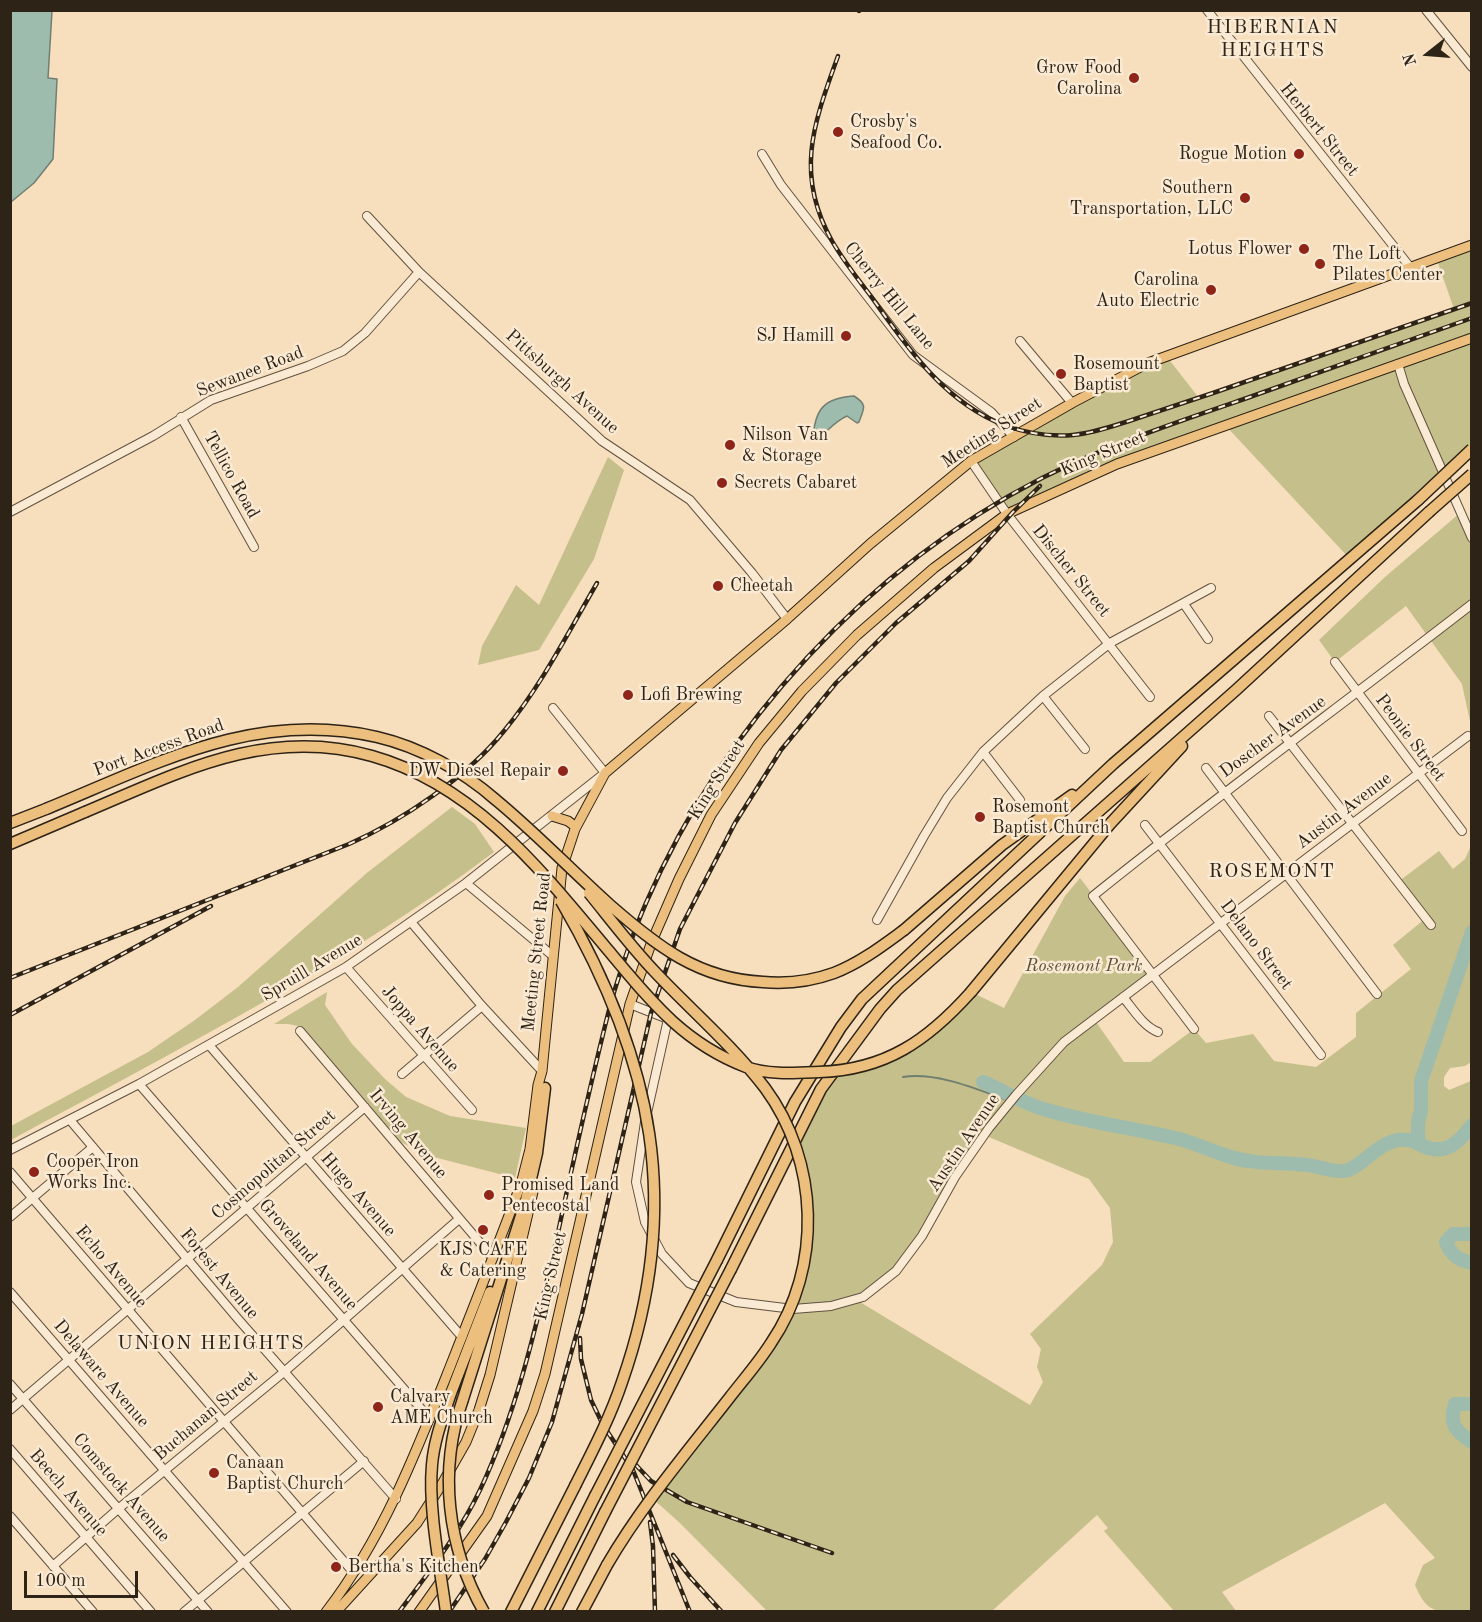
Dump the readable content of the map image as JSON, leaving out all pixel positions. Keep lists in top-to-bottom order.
{
  "streets": {
    "highway": ["Port Access Road"],
    "main road": ["Meeting Street", "King Street", "Meeting Street Road"],
    "street": [
      "Herbert Street",
      "Cherry Hill Lane",
      "Sewanee Road",
      "Pittsburgh Avenue",
      "Tellico Road",
      "Discher Street",
      "Doscher Avenue",
      "Peonie Street",
      "Austin Avenue",
      "Delano Street",
      "Spruill Avenue",
      "Joppa Avenue",
      "Irving Avenue",
      "Cosmopolitan Street",
      "Hugo Avenue",
      "Groveland Avenue",
      "Echo Avenue",
      "Forest Avenue",
      "Delaware Avenue",
      "Buchanan Street",
      "Comstock Avenue",
      "Beech Avenue"
    ]
  },
  "crossings": [
    ["Herbert Street", "Meeting Street"],
    ["Cherry Hill Lane", "Meeting Street"],
    ["Sewanee Road", "Pittsburgh Avenue"],
    ["Sewanee Road", "Tellico Road"],
    ["Pittsburgh Avenue", "Meeting Street"],
    ["Meeting Street", "Discher Street"],
    ["Meeting Street", "Meeting Street Road"],
    ["Meeting Street", "Spruill Avenue"],
    ["King Street", "Discher Street"],
    ["King Street", "Austin Avenue"],
    ["Doscher Avenue", "Peonie Street"],
    ["Doscher Avenue", "Austin Avenue"],
    ["Doscher Avenue", "Delano Street"],
    ["Peonie Street", "Austin Avenue"],
    ["Austin Avenue", "Delano Street"],
    ["Meeting Street Road", "Spruill Avenue"],
    ["Meeting Street Road", "Irving Avenue"],
    ["Meeting Street Road", "Hugo Avenue"],
    ["Meeting Street Road", "Groveland Avenue"],
    ["Meeting Street Road", "Echo Avenue"],
    ["Meeting Street Road", "Forest Avenue"],
    ["Spruill Avenue", "Joppa Avenue"],
    ["Spruill Avenue", "Hugo Avenue"],
    ["Spruill Avenue", "Groveland Avenue"],
    ["Spruill Avenue", "Forest Avenue"],
    ["Irving Avenue", "Cosmopolitan Street"],
    ["Irving Avenue", "Buchanan Street"],
    ["Cosmopolitan Street", "Hugo Avenue"],
    ["Cosmopolitan Street", "Groveland Avenue"],
    ["Cosmopolitan Street", "Echo Avenue"],
    ["Cosmopolitan Street", "Forest Avenue"],
    ["Cosmopolitan Street", "Delaware Avenue"],
    ["Cosmopolitan Street", "Comstock Avenue"],
    ["Hugo Avenue", "Buchanan Street"],
    ["Groveland Avenue", "Buchanan Street"],
    ["Echo Avenue", "Buchanan Street"],
    ["Forest Avenue", "Buchanan Street"],
    ["Delaware Avenue", "Buchanan Street"],
    ["Buchanan Street", "Comstock Avenue"],
    ["Buchanan Street", "Beech Avenue"]
  ],
  "districts": ["HIBERNIAN HEIGHTS", "ROSEMONT", "UNION HEIGHTS"],
  "parks": ["Rosemont Park"],
  "places": [
    "Grow Food Carolina",
    "Crosby's Seafood Co.",
    "Rogue Motion",
    "Southern Transportation, LLC",
    "Lotus Flower",
    "The Loft Pilates Center",
    "Carolina Auto Electric",
    "SJ Hamill",
    "Rosemount Baptist",
    "Nilson Van & Storage",
    "Secrets Cabaret",
    "Cheetah",
    "Lofi Brewing",
    "DW Diesel Repair",
    "Rosemont Baptist Church",
    "Cooper Iron Works Inc.",
    "Promised Land Pentecostal",
    "KJS CAFE & Catering",
    "Calvary AME Church",
    "Canaan Baptist Church",
    "Bertha's Kitchen"
  ],
  "scale_bar": "100 m",
  "north": "left"
}
